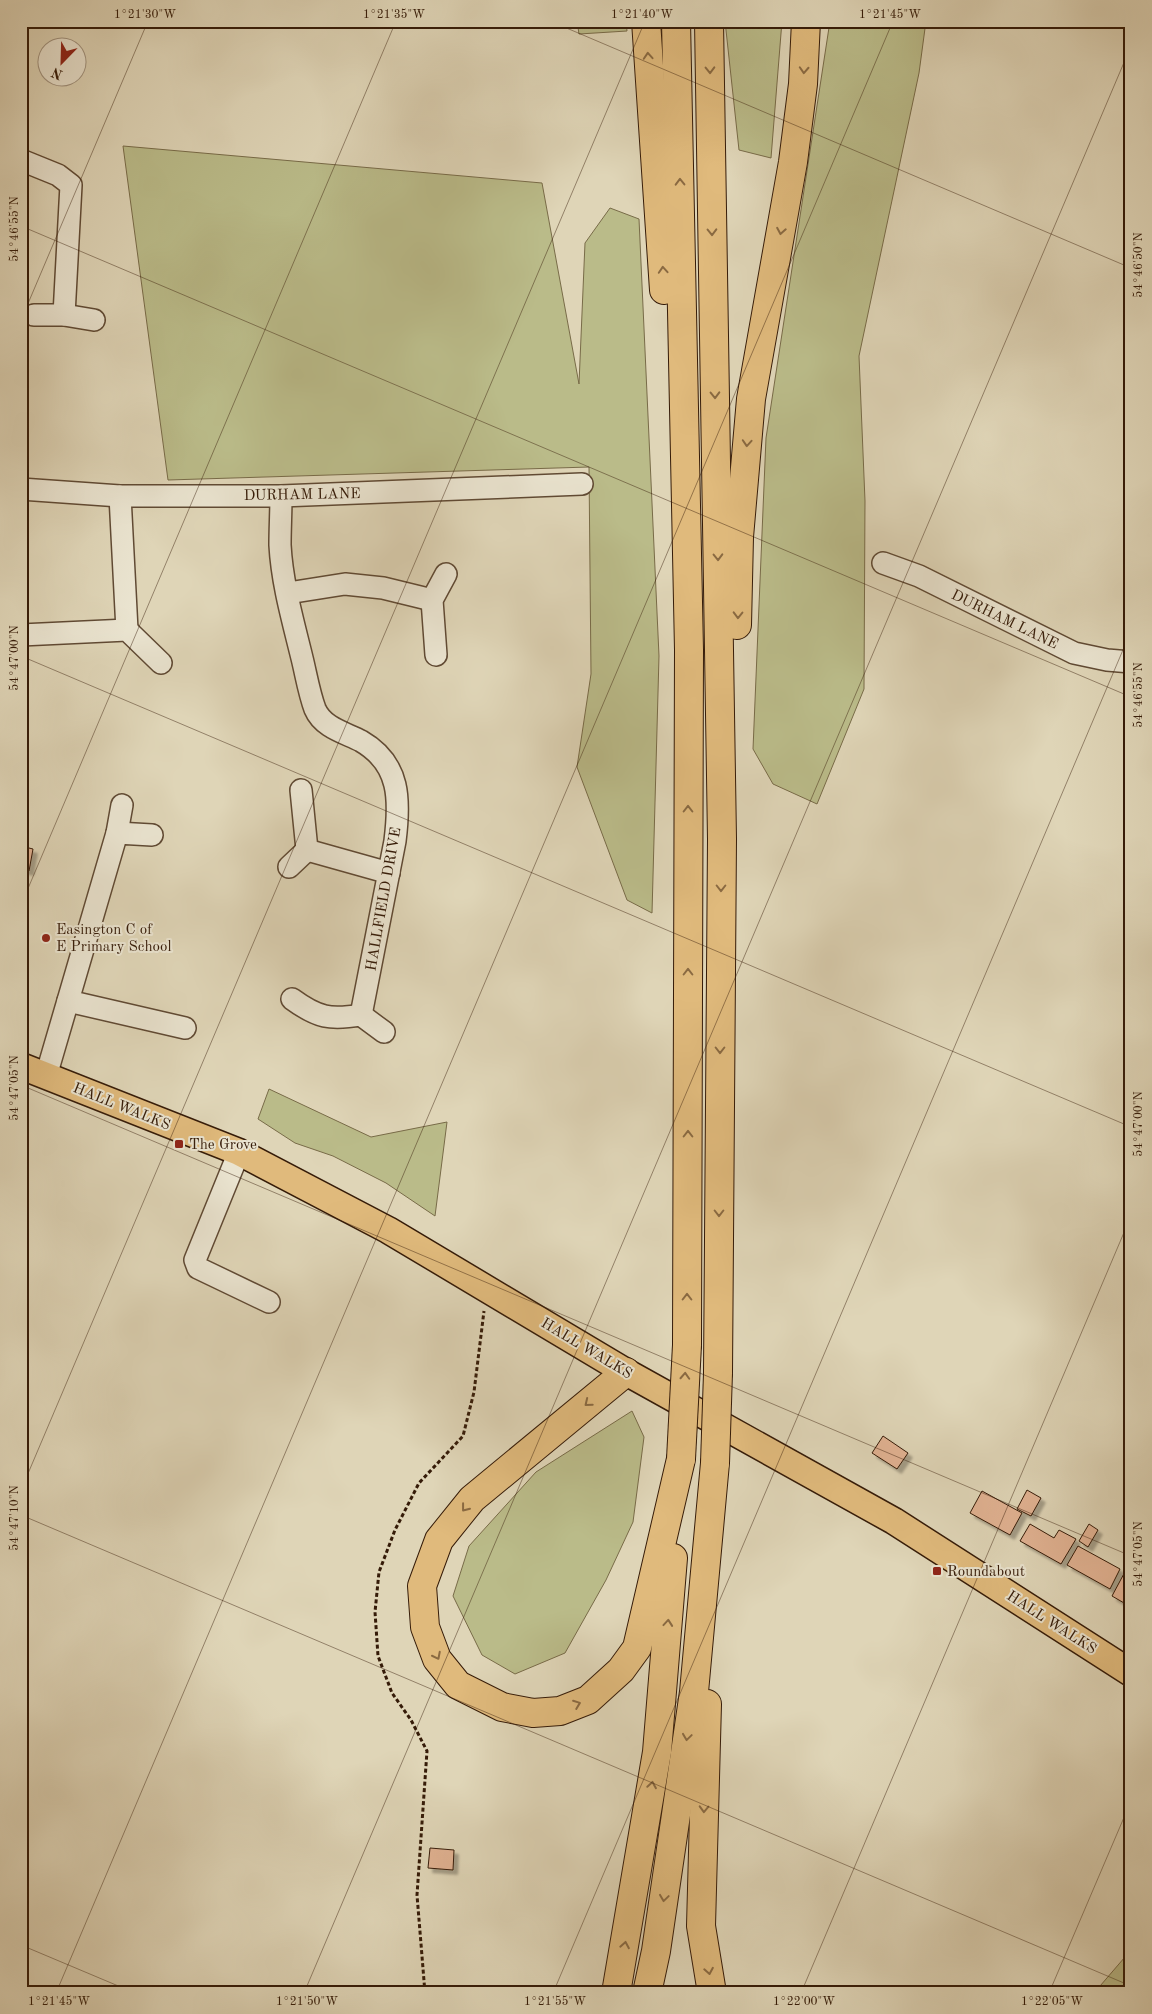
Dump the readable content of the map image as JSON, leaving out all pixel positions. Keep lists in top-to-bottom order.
{
  "streets": {
    "main road": ["HALL WALKS"],
    "street": ["DURHAM LANE", "HALLFIELD DRIVE"]
  },
  "crossings": [
    ["DURHAM LANE", "HALLFIELD DRIVE"]
  ],
  "places": {
    "other": ["Easington C of E Primary School"],
    "transit": ["The Grove", "Roundabout"]
  },
  "north": "bottom left",
  "coordinates": [
    "1°21'30\"W",
    "1°21'35\"W",
    "1°21'40\"W",
    "1°21'45\"W",
    "54°46'55\"N",
    "54°46'50\"N",
    "54°47'00\"N",
    "54°47'05\"N",
    "54°47'10\"N",
    "1°21'50\"W",
    "1°21'55\"W",
    "1°22'00\"W",
    "1°22'05\"W"
  ]
}
